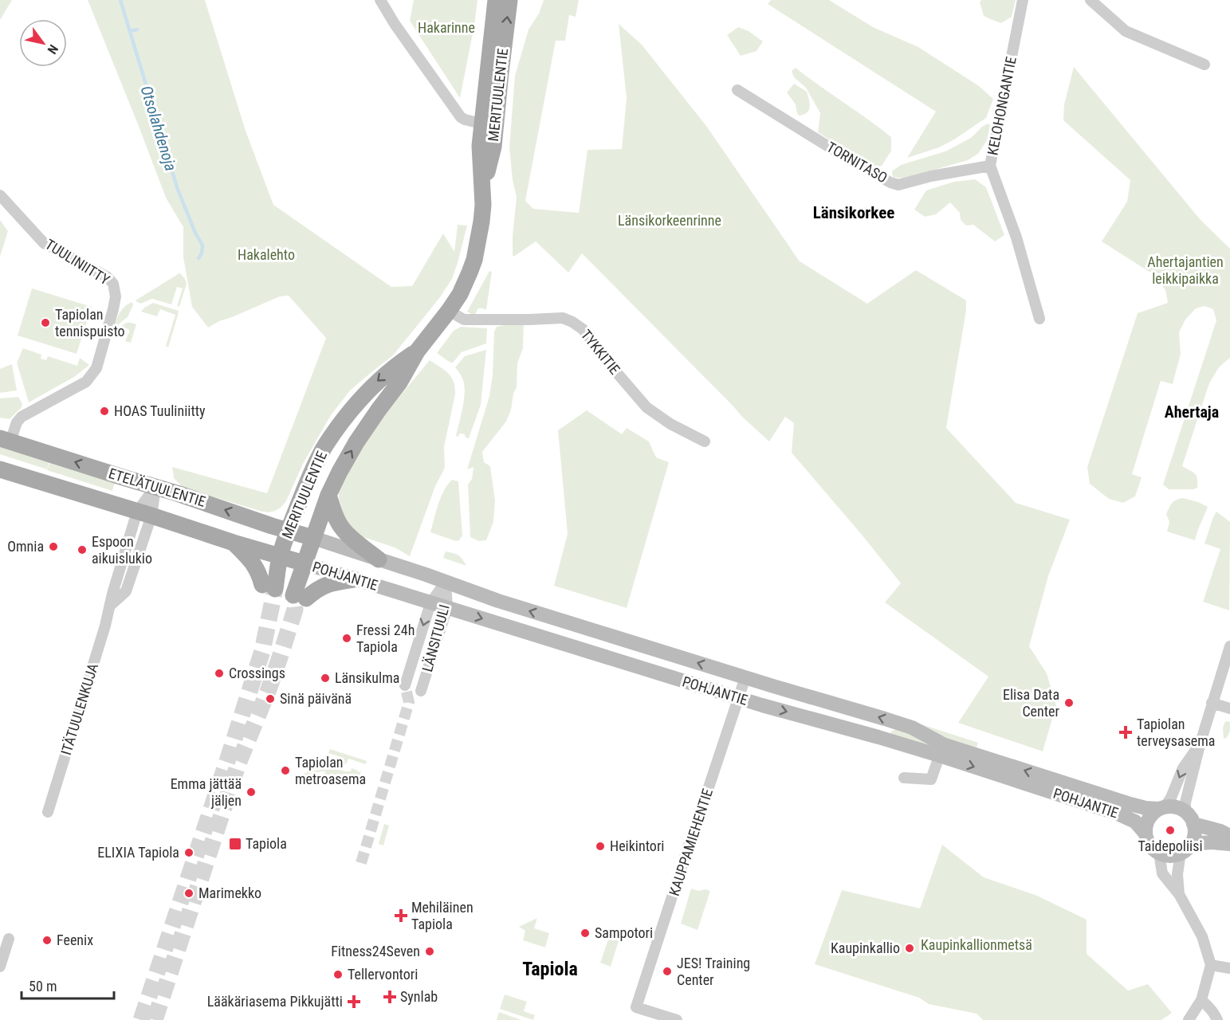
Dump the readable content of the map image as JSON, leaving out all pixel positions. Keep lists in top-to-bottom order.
{
  "streets": {
    "main road": ["MERITUULENTIE", "ETELÄTUULENTIE", "POHJANTIE"],
    "street": [
      "KELOHONGANTIE",
      "TORNITASO",
      "TUULINIITTY",
      "TYKKITIE",
      "LÄNSITUULI",
      "ITÄTUULENKUJA",
      "KAUPPAMIEHENTIE"
    ]
  },
  "crossings": [
    ["MERITUULENTIE", "TYKKITIE"],
    ["MERITUULENTIE", "ETELÄTUULENTIE"],
    ["MERITUULENTIE", "POHJANTIE"],
    ["KELOHONGANTIE", "TORNITASO"],
    ["TUULINIITTY", "ETELÄTUULENTIE"],
    ["ETELÄTUULENTIE", "POHJANTIE"],
    ["ETELÄTUULENTIE", "ITÄTUULENKUJA"],
    ["POHJANTIE", "LÄNSITUULI"],
    ["POHJANTIE", "KAUPPAMIEHENTIE"]
  ],
  "districts": ["Länsikorkee", "Ahertaja", "Tapiola"],
  "water": ["Otsolahdenoja"],
  "parks": [
    "Hakarinne",
    "Länsikorkeenrinne",
    "Hakalehto",
    "Ahertajantien leikkipaikka",
    "Kaupinkallionmetsä"
  ],
  "places": {
    "other": [
      "Tapiolan tennispuisto",
      "HOAS Tuuliniitty",
      "Omnia",
      "Espoon aikuislukio",
      "Fressi 24h Tapiola",
      "Crossings",
      "Länsikulma",
      "Sinä päivänä",
      "Elisa Data Center",
      "Tapiolan metroasema",
      "Emma jättää jäljen",
      "Taidepoliisi",
      "Heikintori",
      "ELIXIA Tapiola",
      "Marimekko",
      "Sampotori",
      "Feenix",
      "Kaupinkallio",
      "Fitness24Seven",
      "JES! Training Center",
      "Tellervontori"
    ],
    "health": [
      "Tapiolan terveysasema",
      "Mehiläinen Tapiola",
      "Synlab",
      "Lääkäriasema Pikkujätti"
    ],
    "transit": ["Tapiola"]
  },
  "scale_bar": "50 m",
  "north": "bottom right"
}
